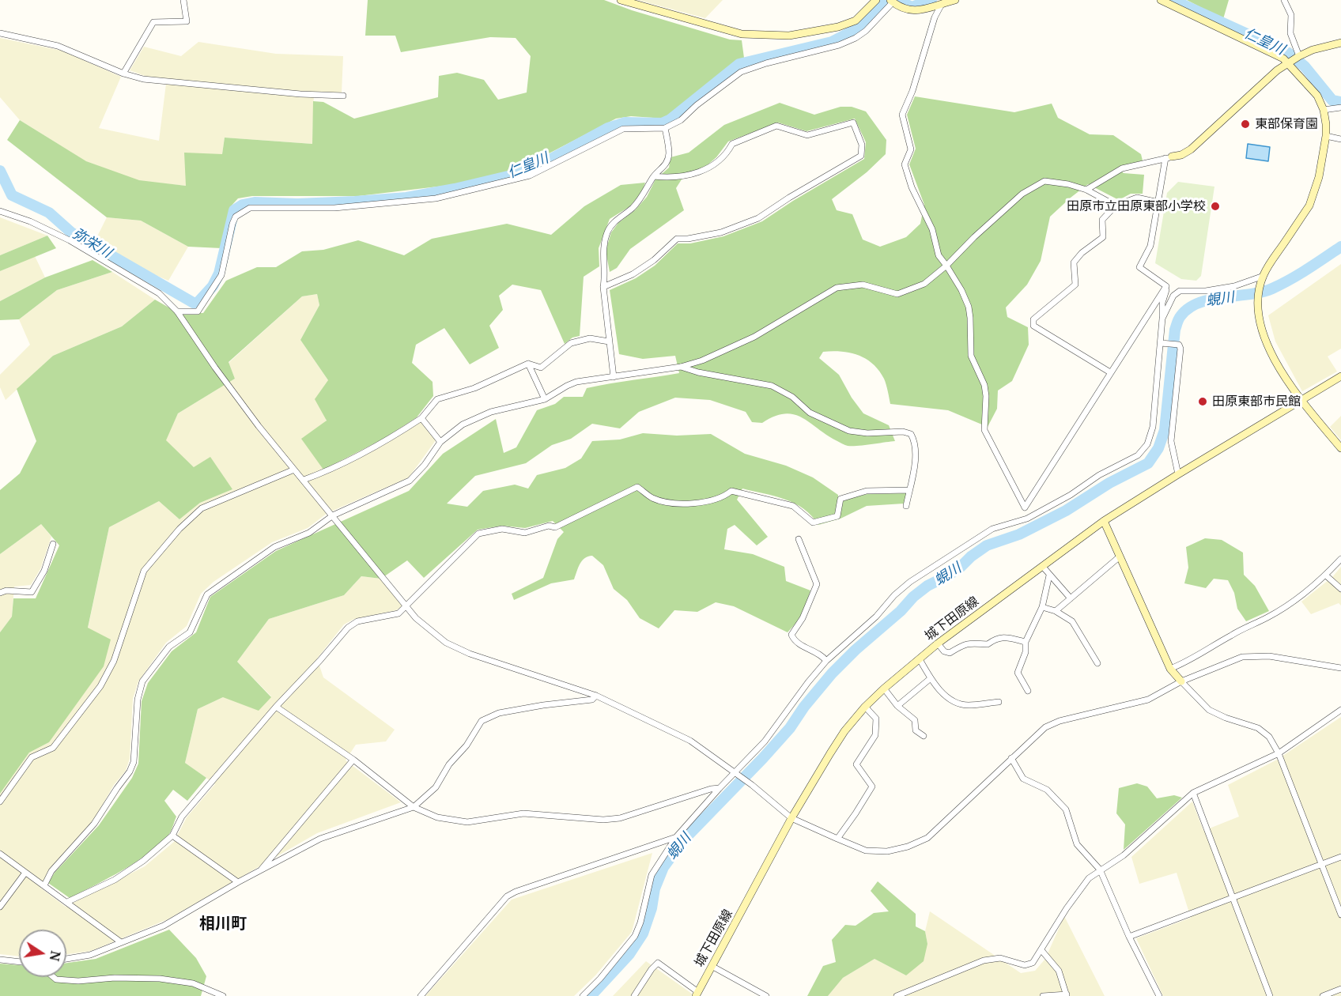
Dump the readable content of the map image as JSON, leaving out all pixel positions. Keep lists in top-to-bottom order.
{
  "streets": {
    "street": ["城下田原線"]
  },
  "districts": ["相川町"],
  "water": ["仁皇川", "弥栄川", "蜆川"],
  "places": ["東部保育園", "田原市立田原東部小学校", "田原東部市民館"],
  "north": "right"
}
